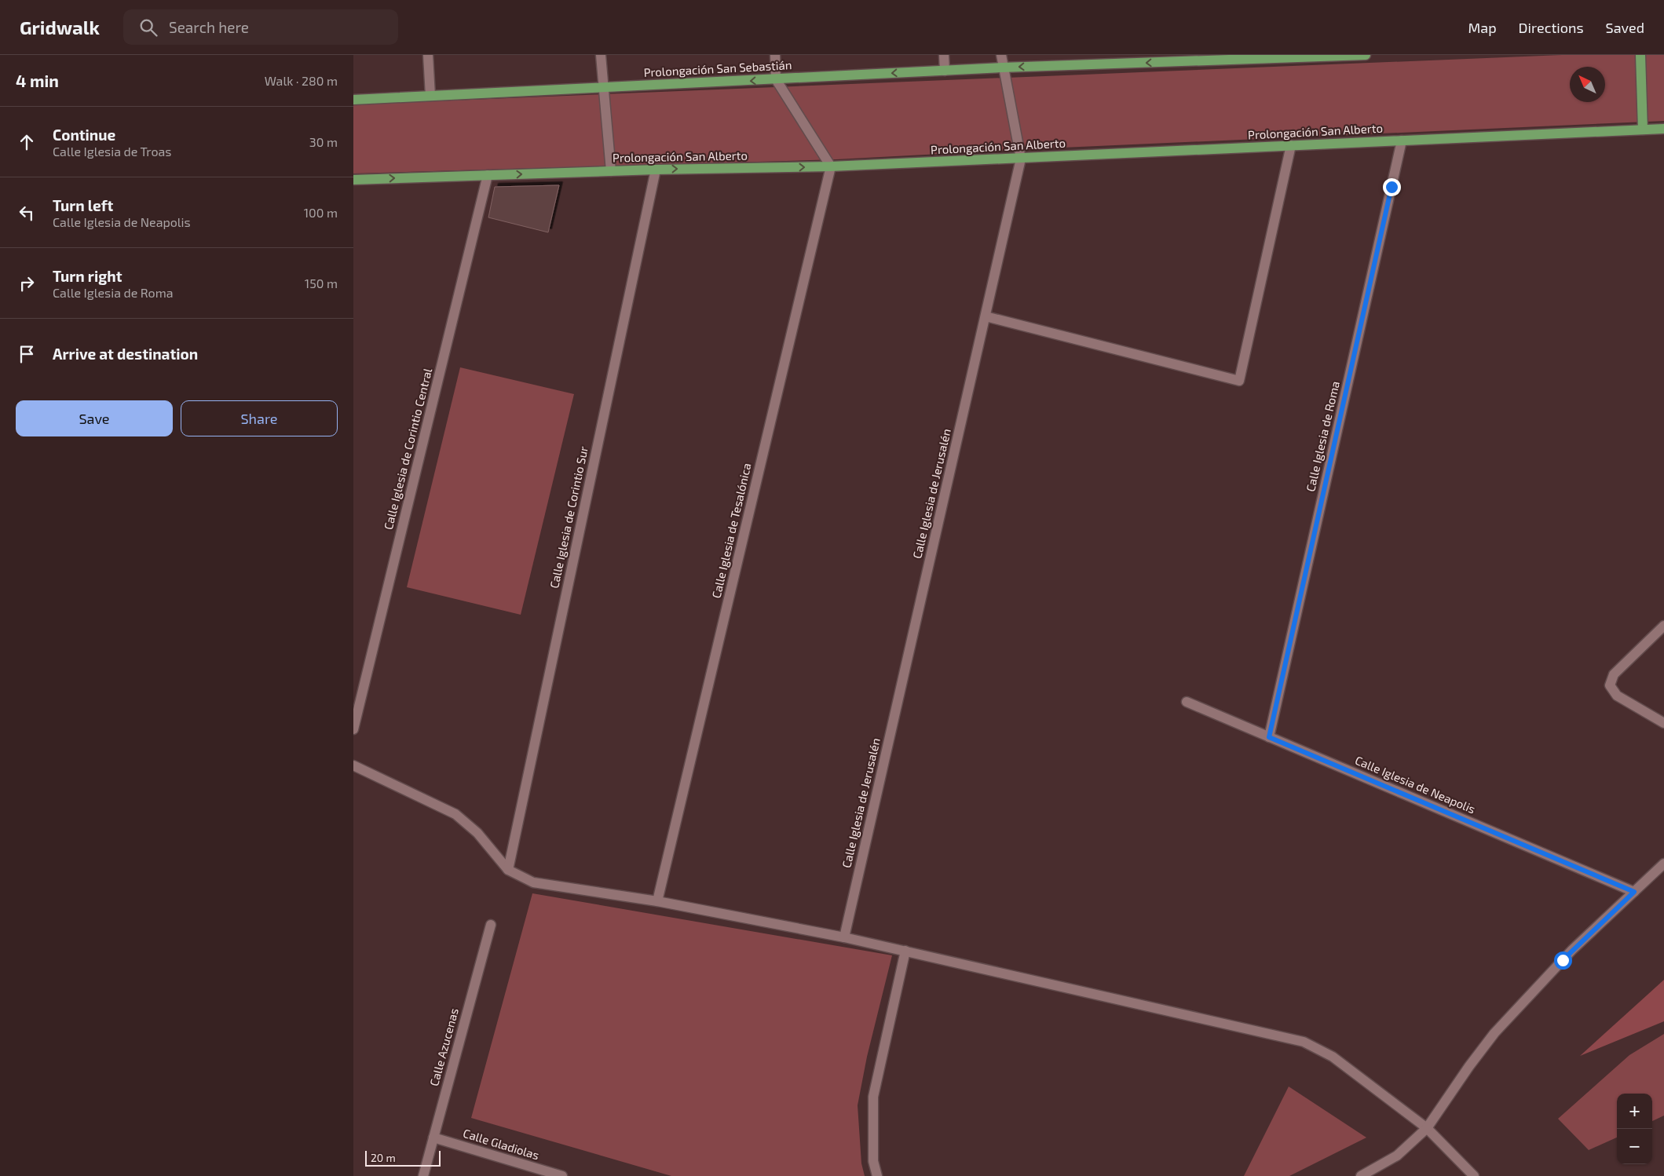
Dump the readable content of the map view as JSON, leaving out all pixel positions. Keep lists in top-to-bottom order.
{
  "streets": {
    "main road": ["Prolongación San Sebastián", "Prolongación San Alberto"],
    "street": [
      "Calle Iglesia de Roma",
      "Calle Iglesia de Corintio Central",
      "Calle Iglesia de Jerusalén",
      "Calle Iglesia de Corintio Sur",
      "Calle Iglesia de Tesalónica",
      "Calle Iglesia de Neapolis",
      "Calle Azucenas",
      "Calle Gladiolas"
    ]
  },
  "crossings": [
    ["Prolongación San Sebastián", "Calle Iglesia de Jerusalén"],
    ["Prolongación San Alberto", "Calle Iglesia de Roma"],
    ["Prolongación San Alberto", "Calle Iglesia de Corintio Central"],
    ["Prolongación San Alberto", "Calle Iglesia de Jerusalén"],
    ["Prolongación San Alberto", "Calle Iglesia de Corintio Sur"],
    ["Prolongación San Alberto", "Calle Iglesia de Tesalónica"],
    ["Calle Iglesia de Roma", "Calle Iglesia de Neapolis"],
    ["Calle Azucenas", "Calle Gladiolas"]
  ],
  "one_way": ["Prolongación San Sebastián"],
  "scale_bar": "20 m",
  "north": "top left",
  "page": {
    "header": "Gridwalk",
    "search": "Search here",
    "nav": ["Map", "Directions", "Saved"],
    "heading": ["4 min", "Walk · 280 m"],
    "list": [
      ["Continue", "Calle Iglesia de Troas", "30 m"],
      ["Turn left", "Calle Iglesia de Neapolis", "100 m"],
      ["Turn right", "Calle Iglesia de Roma", "150 m"],
      "Arrive at destination"
    ],
    "buttons": ["Save", "Share"],
    "map_buttons": ["+", "−"],
    "scale": "20 m"
  }
}
